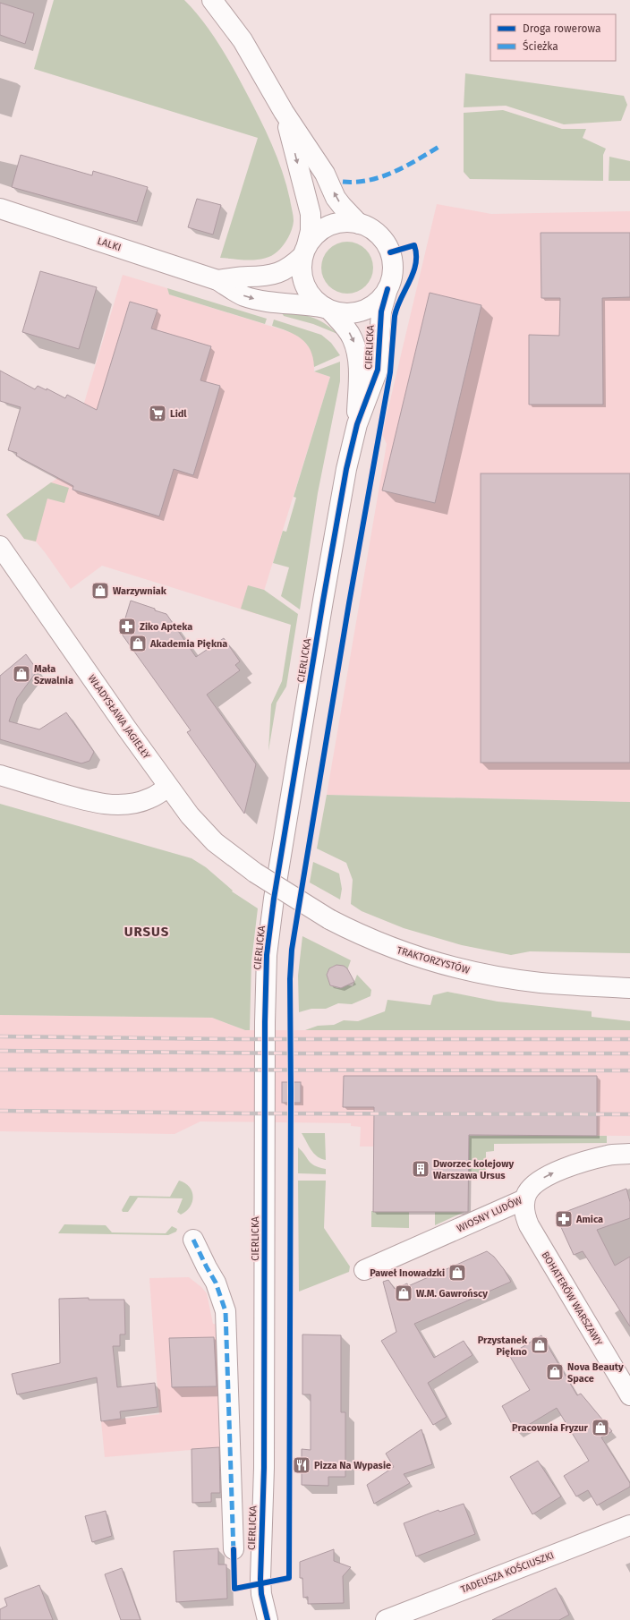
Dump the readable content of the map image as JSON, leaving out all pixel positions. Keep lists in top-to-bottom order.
{
  "streets": {
    "street": [
      "LALKI",
      "CIERLICKA",
      "WŁADYSŁAWA JAGIEŁŁY",
      "TRAKTORZYSTÓW",
      "WIOSNY LUDÓW",
      "BOHATERÓW WARSZAWY",
      "TADEUSZA KOŚCIUSZKI"
    ]
  },
  "crossings": [
    ["LALKI", "CIERLICKA"],
    ["WŁADYSŁAWA JAGIEŁŁY", "TRAKTORZYSTÓW"],
    ["WIOSNY LUDÓW", "BOHATERÓW WARSZAWY"]
  ],
  "one_way": ["WIOSNY LUDÓW"],
  "districts": ["URSUS"],
  "places": {
    "supermarket": ["Lidl"],
    "shop": [
      "Warzywniak",
      "Akademia Piękna",
      "Mała Szwalnia",
      "Paweł Inowadzki",
      "W.M. Gawrońscy",
      "Przystanek Piękno",
      "Nova Beauty Space",
      "Pracownia Fryzur"
    ],
    "pharmacy": ["Ziko Apteka", "Amica"],
    "building": ["Dworzec kolejowy Warszawa Ursus"],
    "restaurant": ["Pizza Na Wypasie"]
  },
  "legend": ["Droga rowerowa", "Ścieżka"]
}
